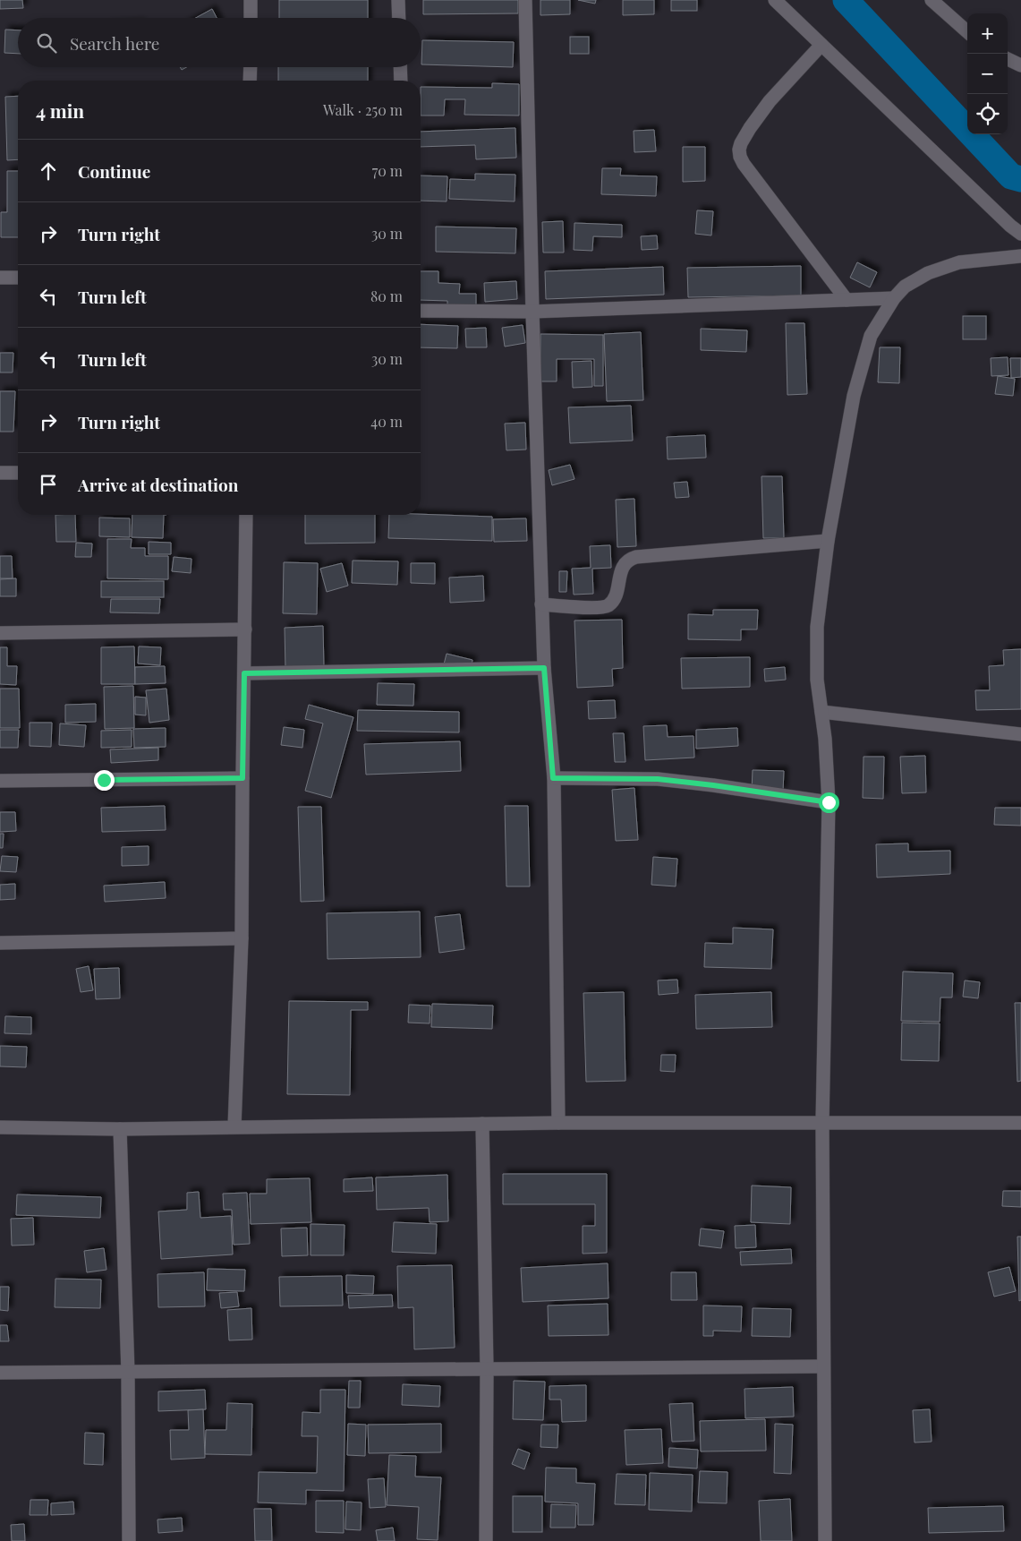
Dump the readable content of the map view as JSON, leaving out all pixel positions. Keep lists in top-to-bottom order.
{
  "page": {
    "map_buttons": ["+", "−"],
    "search": "Search here",
    "heading": ["4 min", "Walk · 250 m"],
    "list": [
      ["Continue", "70 m"],
      ["Turn right", "30 m"],
      ["Turn left", "80 m"],
      ["Turn left", "30 m"],
      ["Turn right", "40 m"],
      "Arrive at destination"
    ]
  }
}
